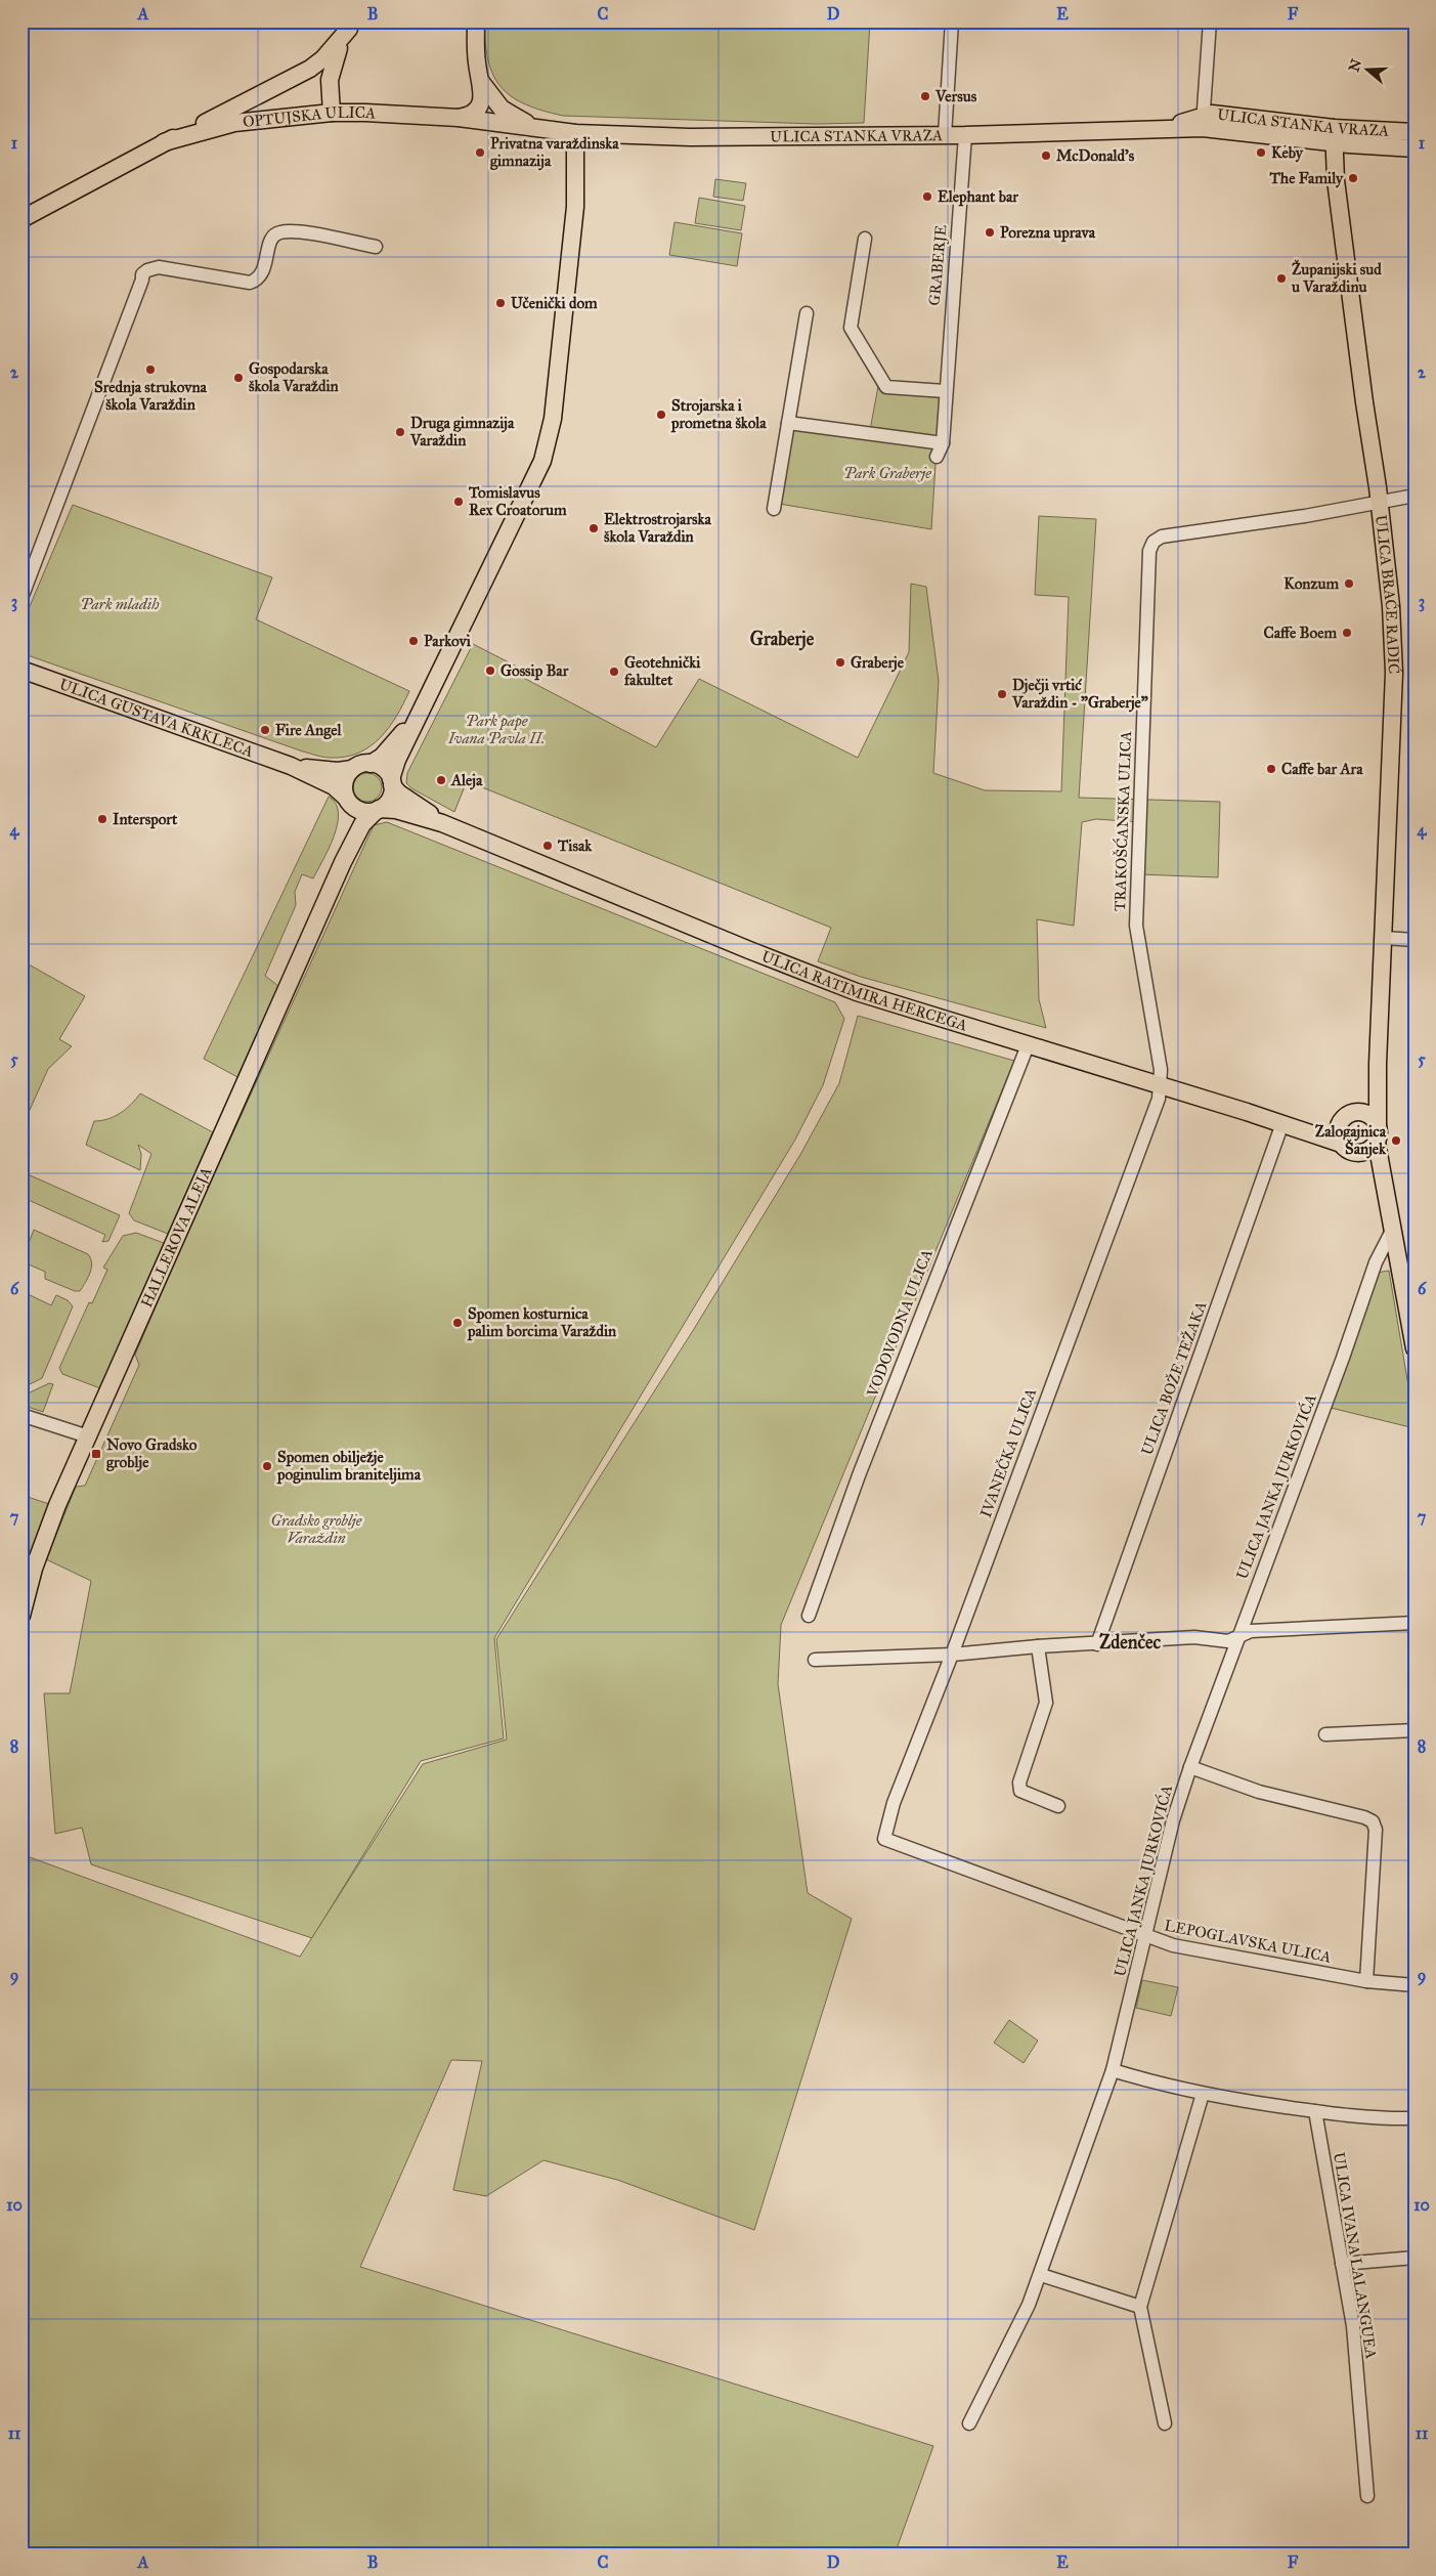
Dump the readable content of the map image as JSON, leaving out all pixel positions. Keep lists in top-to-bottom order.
{
  "streets": {
    "main road": [
      "OPTUJSKA ULICA",
      "ULICA STANKA VRAZA",
      "ULICA BRAĆE RADIĆ",
      "ULICA GUSTAVA KRKLECA",
      "ULICA RATIMIRA HERCEGA",
      "HALLEROVA ALEJA"
    ],
    "street": [
      "GRABERJE",
      "TRAKOŠĆANSKA ULICA",
      "VODOVODNA ULICA",
      "ULICA BOŽE TEŽAKA",
      "IVANEČKA ULICA",
      "ULICA JANKA JURKOVIĆA",
      "LEPOGLAVSKA ULICA",
      "ULICA IVANA LALANGUEA"
    ]
  },
  "crossings": [
    ["OPTUJSKA ULICA", "ULICA STANKA VRAZA"],
    ["ULICA STANKA VRAZA", "GRABERJE"],
    ["ULICA STANKA VRAZA", "ULICA BRAĆE RADIĆ"],
    ["ULICA BRAĆE RADIĆ", "TRAKOŠĆANSKA ULICA"],
    ["ULICA BRAĆE RADIĆ", "ULICA RATIMIRA HERCEGA"],
    ["ULICA GUSTAVA KRKLECA", "ULICA RATIMIRA HERCEGA"],
    ["ULICA GUSTAVA KRKLECA", "HALLEROVA ALEJA"],
    ["TRAKOŠĆANSKA ULICA", "ULICA RATIMIRA HERCEGA"],
    ["TRAKOŠĆANSKA ULICA", "IVANEČKA ULICA"],
    ["ULICA RATIMIRA HERCEGA", "HALLEROVA ALEJA"],
    ["ULICA RATIMIRA HERCEGA", "VODOVODNA ULICA"],
    ["ULICA RATIMIRA HERCEGA", "ULICA BOŽE TEŽAKA"],
    ["ULICA RATIMIRA HERCEGA", "IVANEČKA ULICA"],
    ["IVANEČKA ULICA", "LEPOGLAVSKA ULICA"],
    ["ULICA JANKA JURKOVIĆA", "LEPOGLAVSKA ULICA"]
  ],
  "districts": ["Graberje", "Zdenčec"],
  "parks": [
    "Park Graberje",
    "Park mladih",
    "Park pape Ivana Pavla II.",
    "Gradsko groblje Varaždin"
  ],
  "places": {
    "other": [
      "Versus",
      "Privatna varaždinska gimnazija",
      "Keby",
      "McDonald's",
      "The Family",
      "Elephant bar",
      "Porezna uprava",
      "Županijski sud u Varaždinu",
      "Učenički dom",
      "Srednja strukovna škola Varaždin",
      "Gospodarska škola Varaždin",
      "Strojarska i prometna škola",
      "Druga gimnazija Varaždin",
      "Tomislavus Rex Croatorum",
      "Elektrostrojarska škola Varaždin",
      "Konzum",
      "Caffe Boem",
      "Parkovi",
      "Graberje",
      "Gossip Bar",
      "Geotehnički fakultet",
      "Dječji vrtić Varaždin - \"Graberje\"",
      "Fire Angel",
      "Caffe bar Ara",
      "Aleja",
      "Intersport",
      "Tisak",
      "Zalogajnica Šanjek",
      "Spomen kosturnica palim borcima Varaždin",
      "Spomen obilježje poginulim braniteljima"
    ],
    "transit": ["Novo Gradsko groblje"]
  },
  "north": "left",
  "grid": {
    "columns": [
      "A",
      "B",
      "C",
      "D",
      "E",
      "F"
    ],
    "rows": [
      "1",
      "2",
      "3",
      "4",
      "5",
      "6",
      "7",
      "8",
      "9",
      "10",
      "11"
    ]
  }
}
